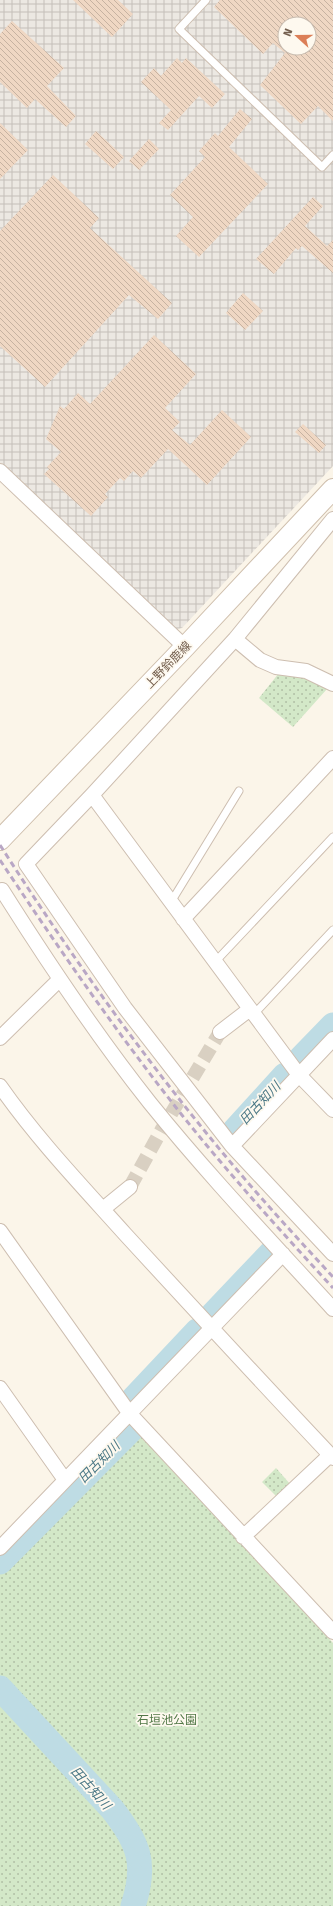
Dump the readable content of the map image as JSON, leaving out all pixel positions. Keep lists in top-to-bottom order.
{
  "streets": {
    "main road": ["上野鈴鹿線"]
  },
  "water": ["田古知川"],
  "parks": ["石垣池公園"],
  "north": "left"
}
